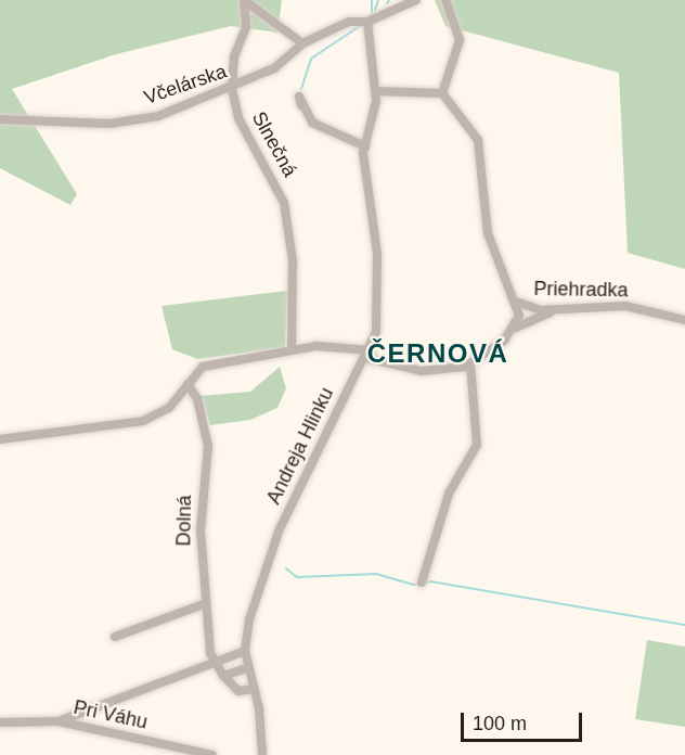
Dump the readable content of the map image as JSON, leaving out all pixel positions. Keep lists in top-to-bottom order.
{
  "streets": {
    "street": [
      "Včelárska",
      "Slnečná",
      "Priehradka",
      "Andreja Hlinku",
      "Dolná",
      "Pri Váhu"
    ]
  },
  "crossings": [
    ["Včelárska", "Slnečná"],
    ["Včelárska", "Andreja Hlinku"]
  ],
  "districts": ["ČERNOVÁ"],
  "scale_bar": "100 m"
}
